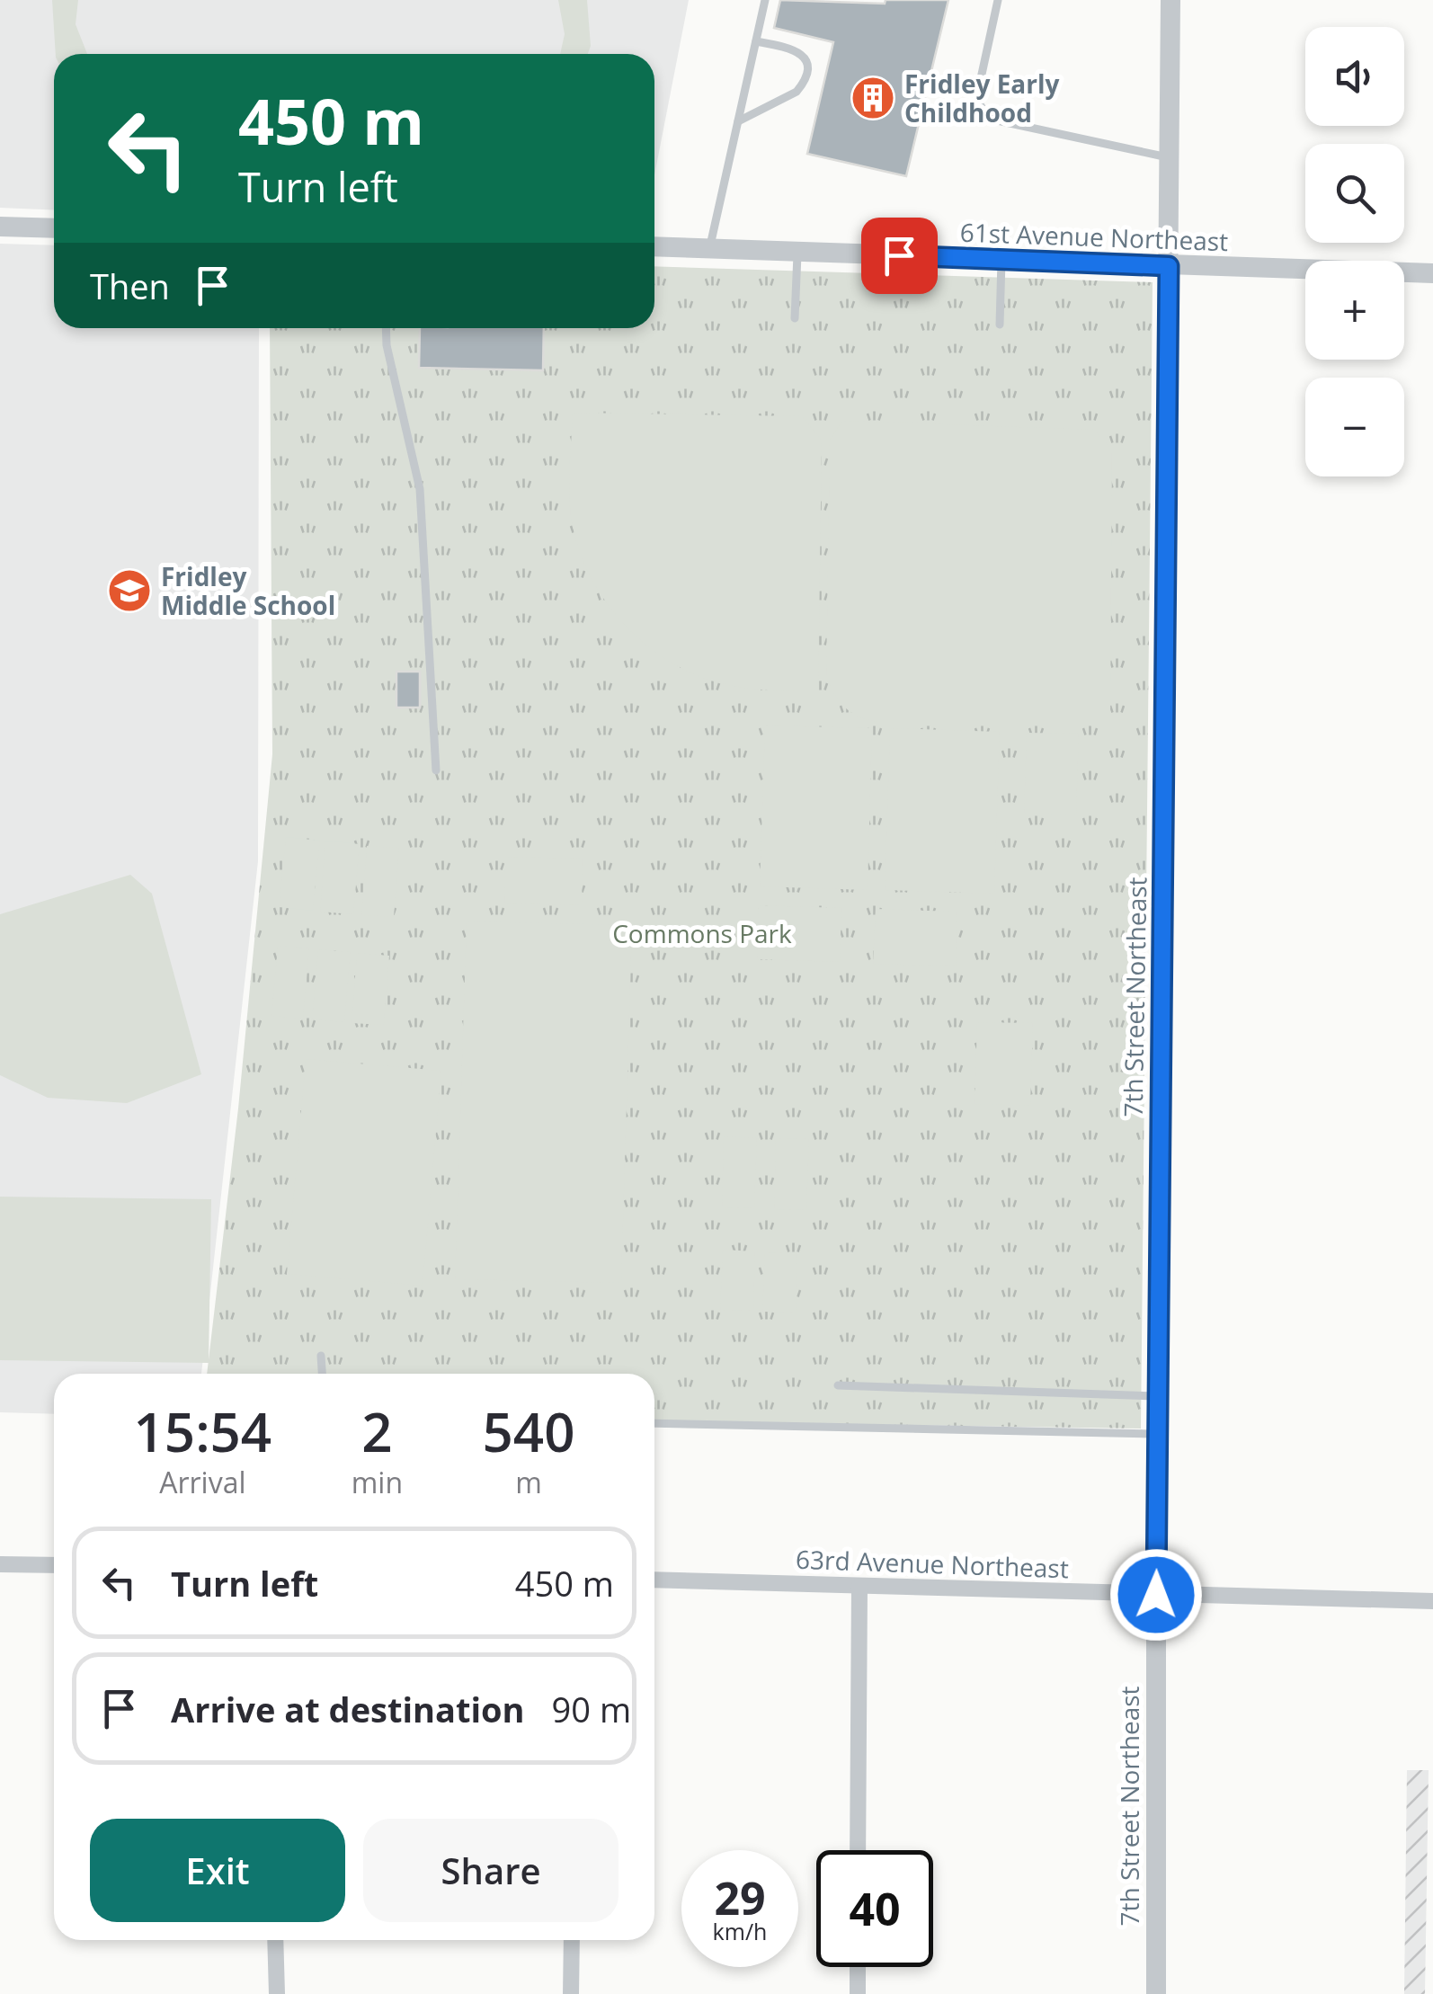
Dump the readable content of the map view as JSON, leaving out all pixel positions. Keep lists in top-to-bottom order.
{
  "streets": {
    "street": ["61st Avenue Northeast", "7th Street Northeast", "63rd Avenue Northeast"]
  },
  "crossings": [
    ["61st Avenue Northeast", "7th Street Northeast"],
    ["7th Street Northeast", "63rd Avenue Northeast"]
  ],
  "parks": ["Commons Park"],
  "places": {
    "building": ["Fridley Early Childhood"],
    "school or university": ["Fridley Middle School"]
  },
  "page": {
    "map_buttons": ["+", "−"],
    "turn": ["450 m", "Turn left"],
    "then": "Then",
    "eta": [
      "15:54",
      "Arrival",
      "2",
      "min",
      "540",
      "m"
    ],
    "list": [
      {
        "name": "Turn left",
        "value": "450 m"
      },
      {
        "name": "Arrive at destination",
        "value": "90 m"
      }
    ],
    "buttons": ["Exit", "Share"],
    "speed": "29 km/h",
    "limit": "40"
  }
}
